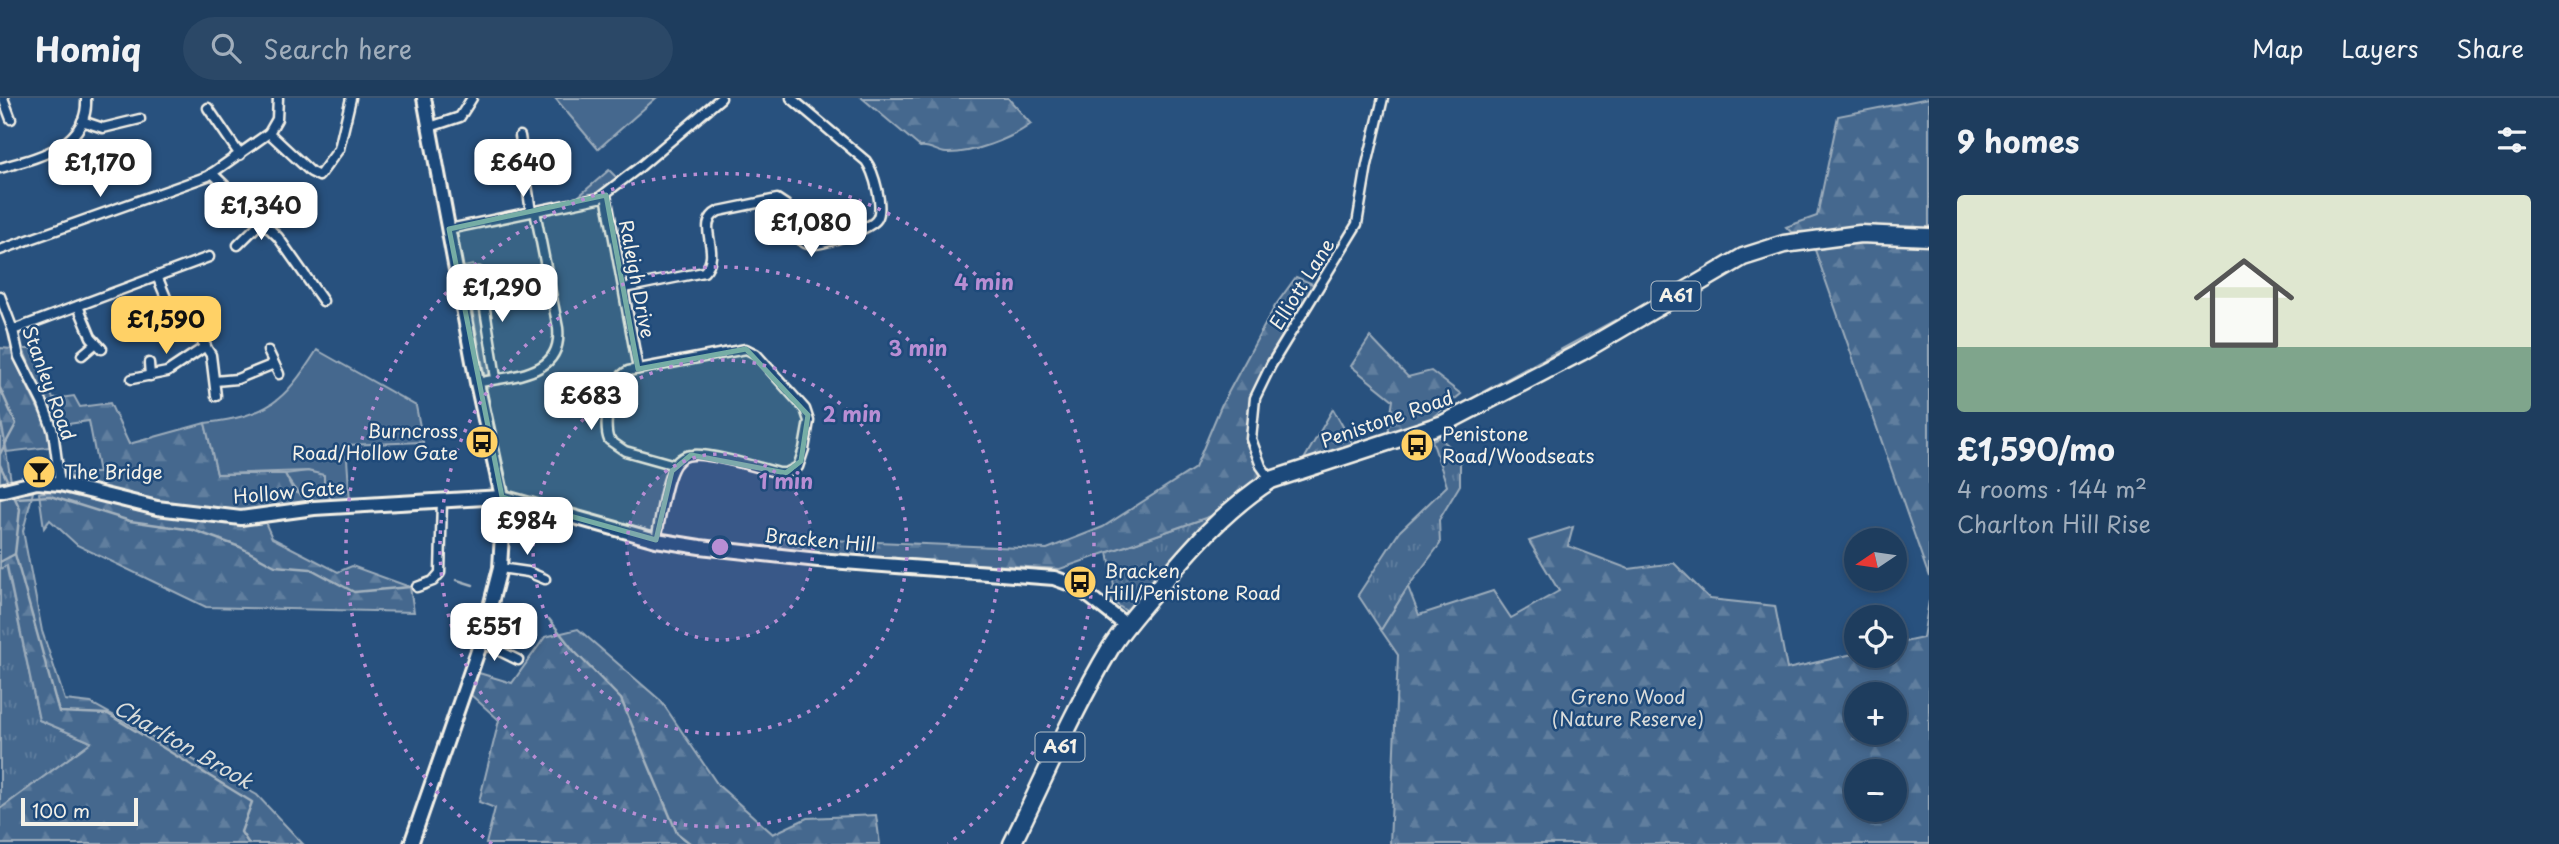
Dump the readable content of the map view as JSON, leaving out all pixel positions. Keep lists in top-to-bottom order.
{
  "streets": {
    "highway": ["A61", "Penistone Road"],
    "street": [
      "Raleigh Drive",
      "Elliott Lane",
      "Stanley Road",
      "Hollow Gate",
      "Bracken Hill"
    ]
  },
  "crossings": [
    ["Elliott Lane", "Penistone Road"],
    ["Stanley Road", "Hollow Gate"],
    ["Penistone Road", "Bracken Hill"],
    ["Hollow Gate", "Bracken Hill"]
  ],
  "water": ["Charlton Brook"],
  "parks": ["Greno Wood (Nature Reserve)"],
  "places": {
    "bus stop": ["Burncross Road/Hollow Gate", "Penistone Road/Woodseats", "Bracken Hill/Penistone Road"],
    "bar": ["The Bridge"]
  },
  "scale_bar": "100 m",
  "north": "left",
  "page": {
    "header": "Homiq",
    "search": "Search here",
    "nav": ["Map", "Layers", "Share"],
    "heading": "9 homes",
    "price": [
      "£1,170",
      "£640",
      "£1,340",
      "£1,080",
      "£1,290",
      "£1,590",
      "£683",
      "£984",
      "£551"
    ],
    "list": [
      {
        "name": "£1,590/mo",
        "note": "4 rooms · 144 m² · Charlton Hill Rise"
      }
    ],
    "map_buttons": ["+", "−"],
    "scale": "100 m"
  },
  "rings": [
    "4 min",
    "3 min",
    "2 min",
    "1 min"
  ]
}
